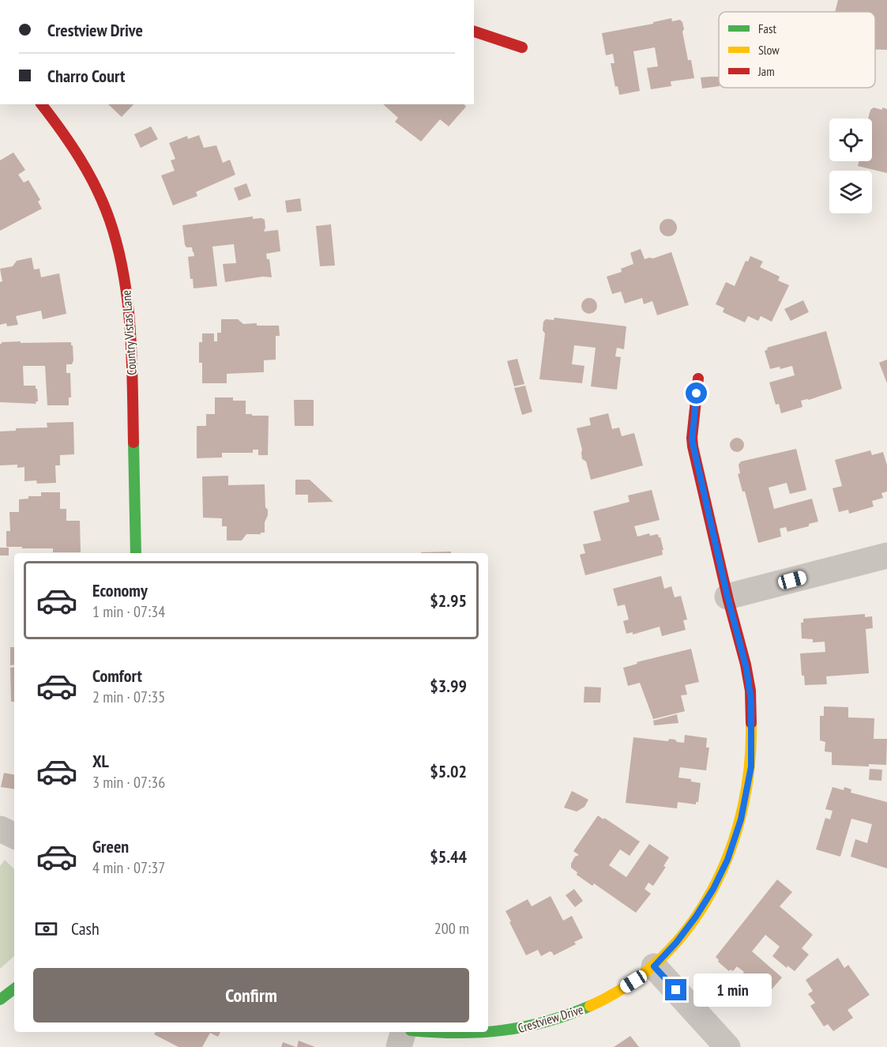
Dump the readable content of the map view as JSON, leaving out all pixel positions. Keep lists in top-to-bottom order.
{
  "streets": {
    "street": ["Country Vistas Lane", "Crestview Drive"]
  },
  "legend": ["Fast", "Slow", "Jam"],
  "page": {
    "banner": ["Crestview Drive", "Charro Court"],
    "list": [
      {
        "name": "Economy",
        "note": "1 min · 07:34",
        "value": "$2.95"
      },
      {
        "name": "Comfort",
        "note": "2 min · 07:35",
        "value": "$3.99"
      },
      {
        "name": "XL",
        "note": "3 min · 07:36",
        "value": "$5.02"
      },
      {
        "name": "Green",
        "note": "4 min · 07:37",
        "value": "$5.44"
      }
    ],
    "pay": ["Cash", "200 m"],
    "buttons": "Confirm",
    "bubble": "1 min"
  }
}
